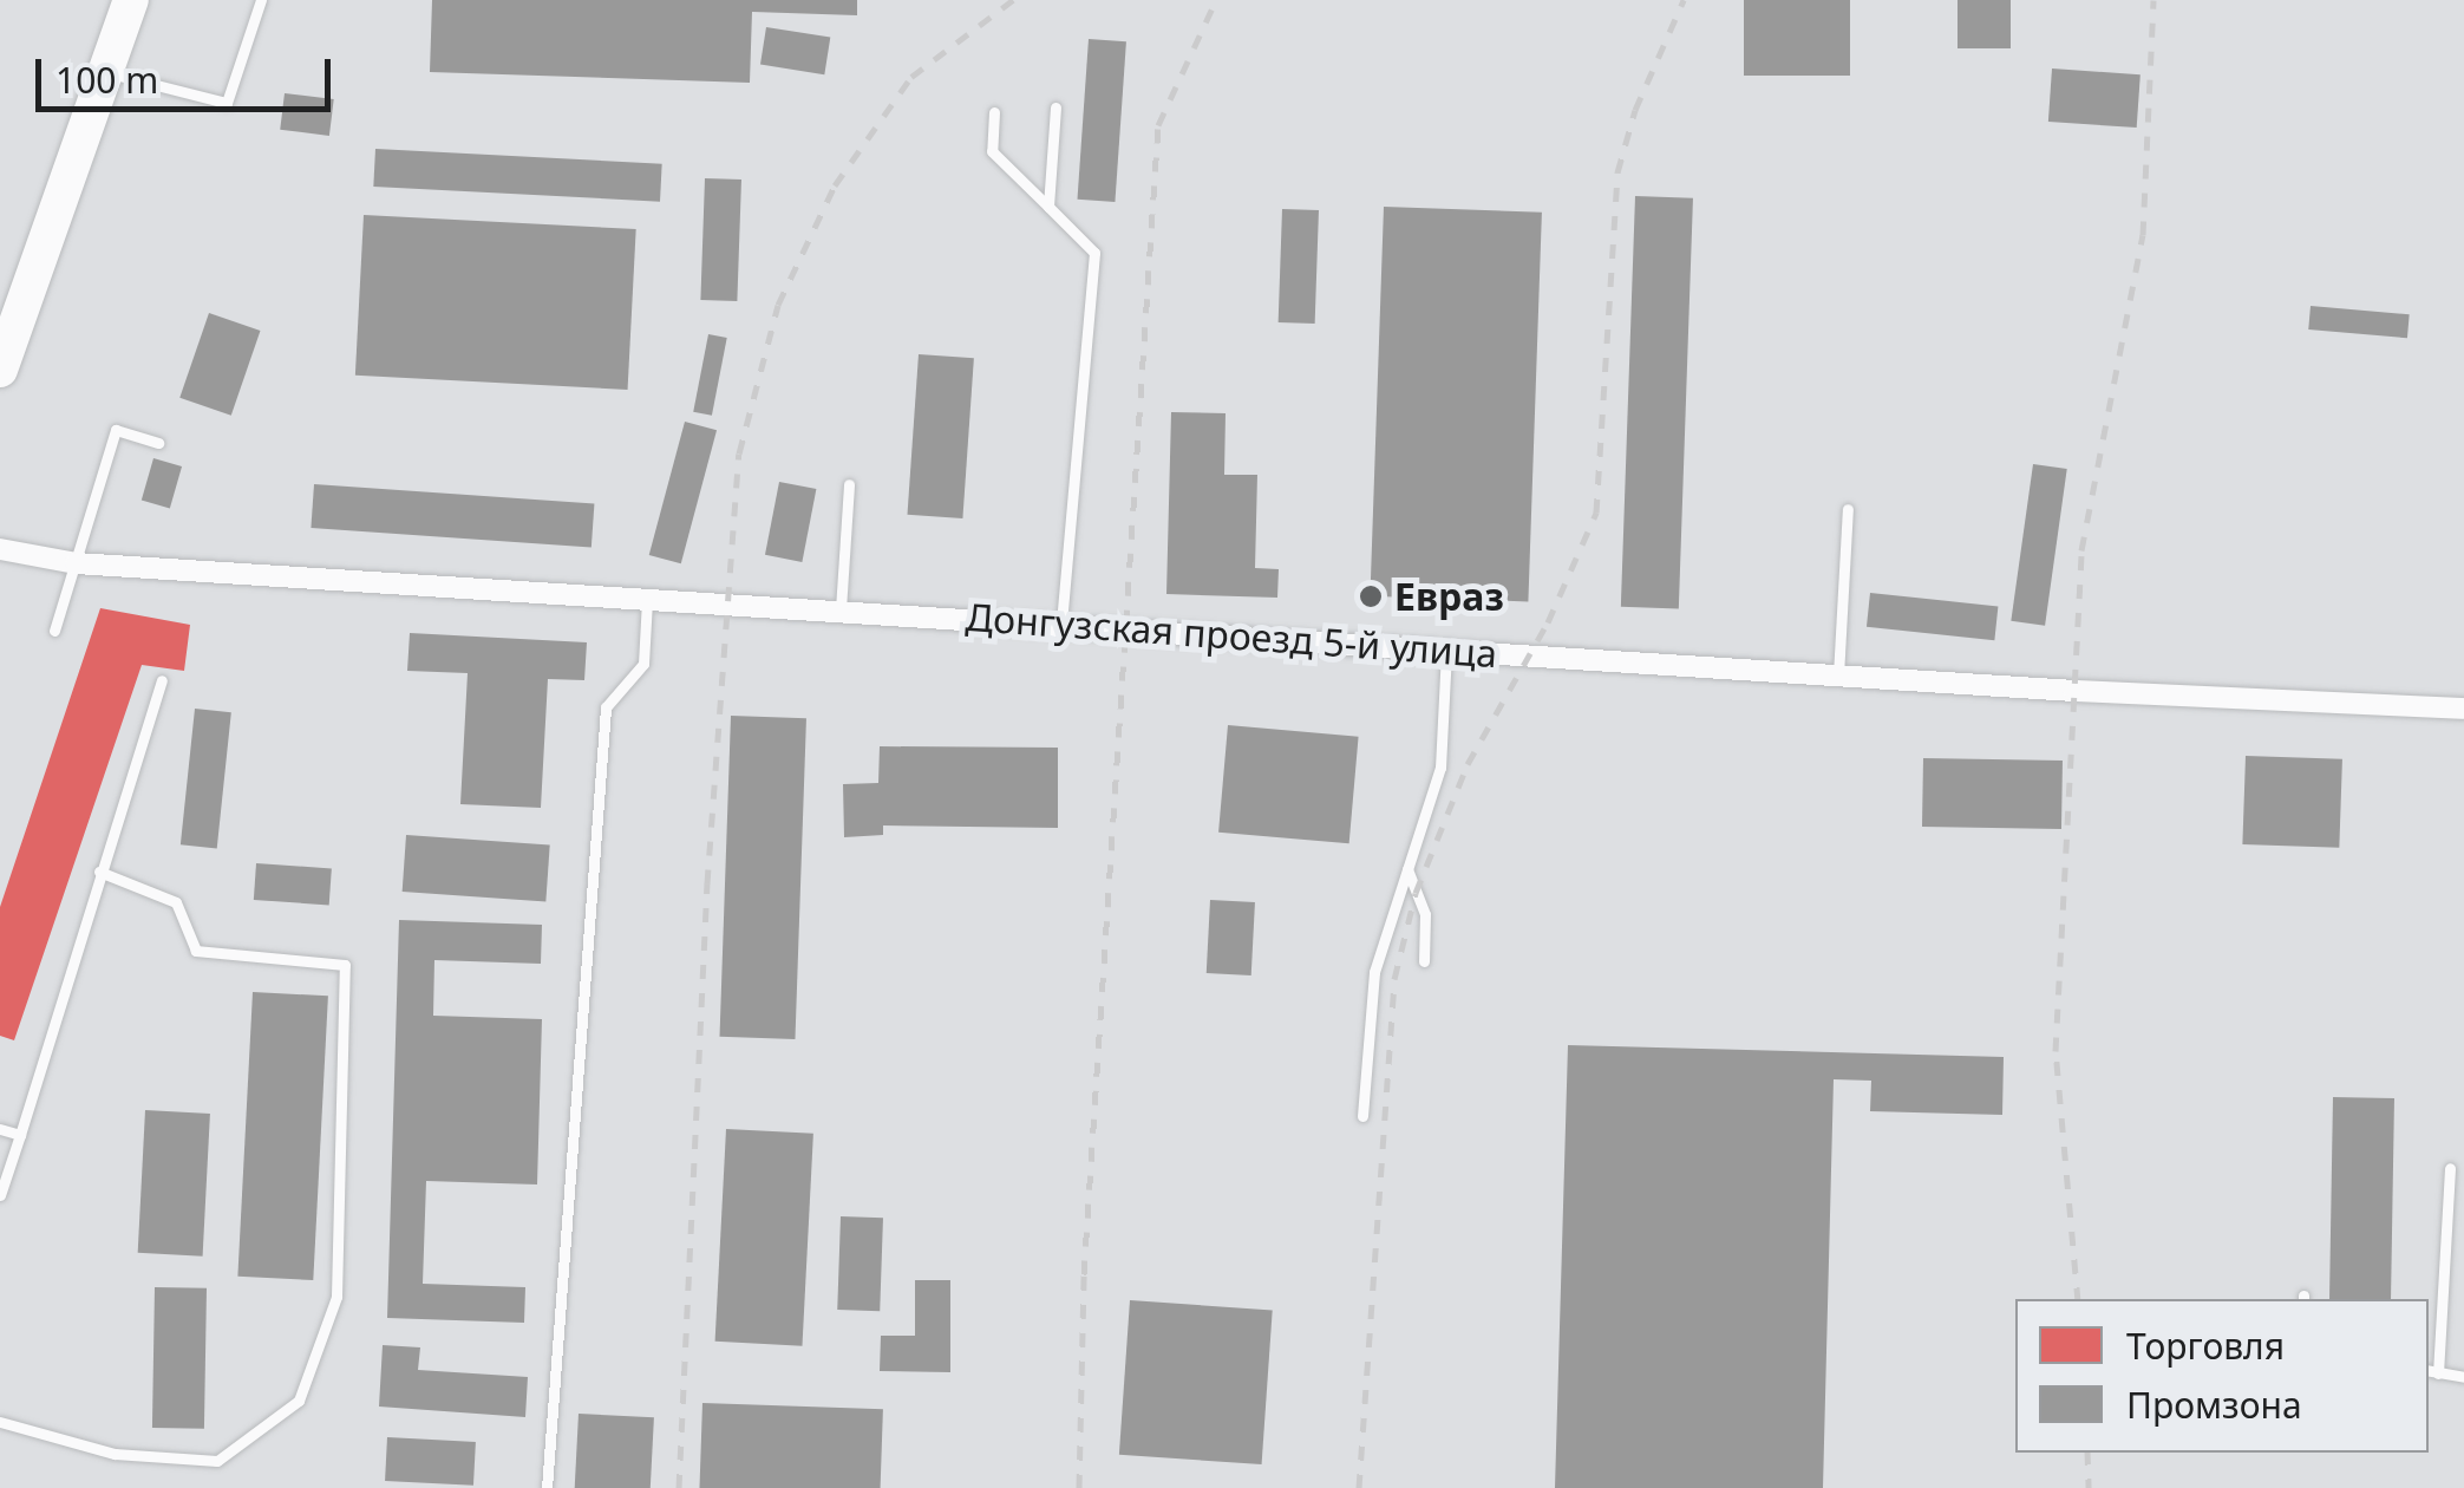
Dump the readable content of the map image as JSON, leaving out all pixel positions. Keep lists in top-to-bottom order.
{
  "streets": {
    "street": ["Донгузская проезд 5-й улица"]
  },
  "places": ["Евраз"],
  "legend": ["Торговля", "Промзона"],
  "scale_bar": "100 m"
}
